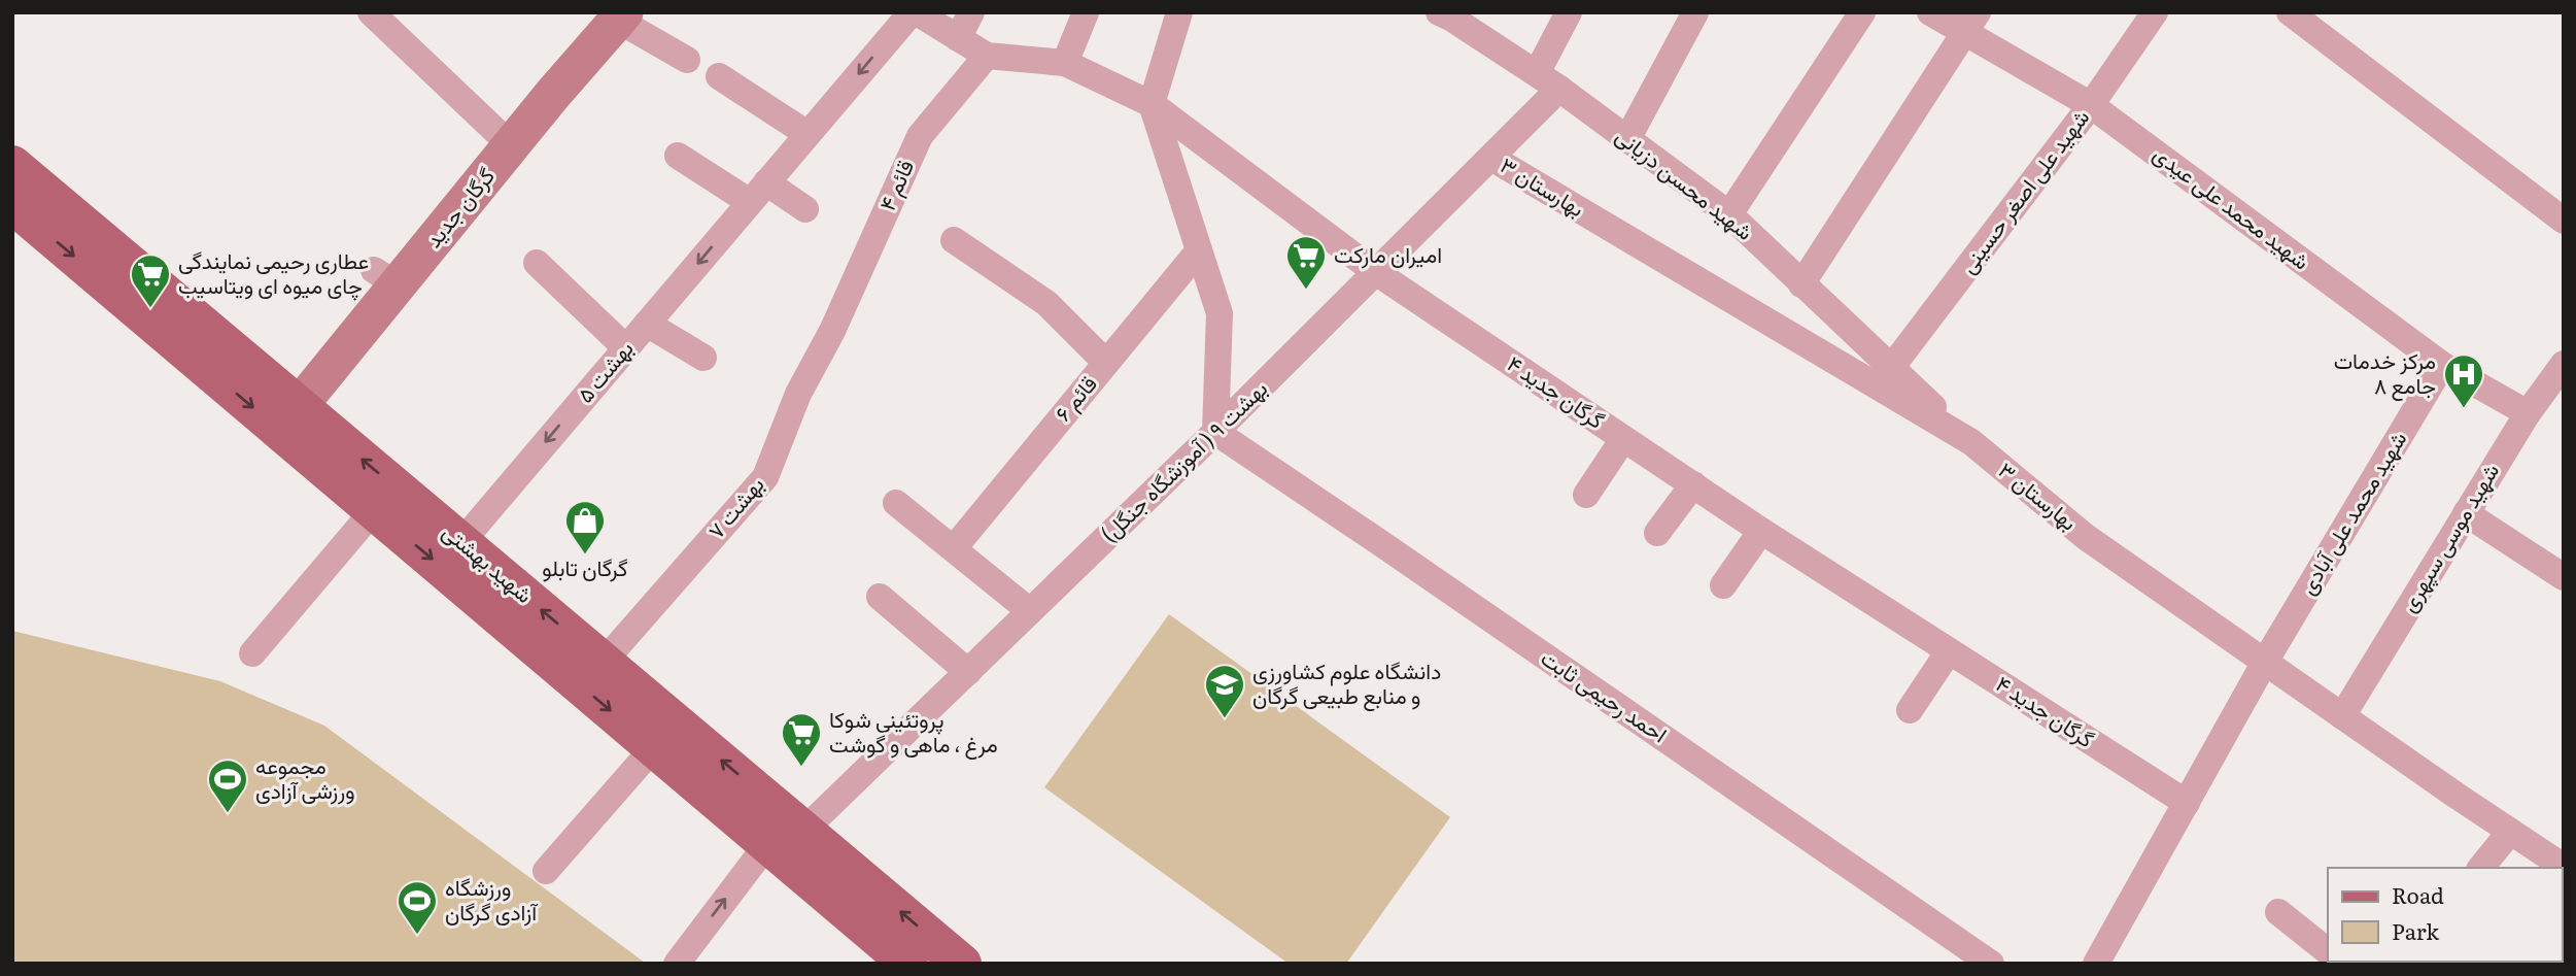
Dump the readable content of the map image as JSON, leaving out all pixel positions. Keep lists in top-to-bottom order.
{
  "streets": {
    "main road": ["گرگان جدید", "شهید بهشتی"],
    "street": [
      "شهید محسن دزیانی",
      "قائم ۴",
      "بهارستان ۳",
      "شهید علی اصغر حسینی",
      "شهید محمد علی عیدی",
      "بهشت ۵",
      "گرگان جدید ۴",
      "قائم ۶",
      "بهشت ۹ ( آموزشگاه جنگل)",
      "بهشت ۷",
      "شهید محمد علی آبادی",
      "شهید موسی سپهری",
      "احمد رحیمی ثابت"
    ]
  },
  "crossings": [
    ["شهید محسن دزیانی", "بهارستان ۳"],
    ["شهید محسن دزیانی", "شهید علی اصغر حسینی"],
    ["شهید محسن دزیانی", "بهشت ۹ ( آموزشگاه جنگل)"],
    ["قائم ۴", "گرگان جدید ۴"],
    ["قائم ۴", "بهشت ۷"],
    ["بهارستان ۳", "بهشت ۹ ( آموزشگاه جنگل)"],
    ["بهارستان ۳", "شهید محمد علی آبادی"],
    ["بهارستان ۳", "شهید موسی سپهری"],
    ["شهید علی اصغر حسینی", "شهید محمد علی عیدی"],
    ["گرگان جدید", "شهید بهشتی"],
    ["شهید محمد علی عیدی", "شهید محمد علی آبادی"],
    ["شهید محمد علی عیدی", "شهید موسی سپهری"],
    ["بهشت ۵", "گرگان جدید ۴"],
    ["بهشت ۵", "شهید بهشتی"],
    ["گرگان جدید ۴", "بهشت ۹ ( آموزشگاه جنگل)"],
    ["گرگان جدید ۴", "شهید محمد علی آبادی"],
    ["بهشت ۹ ( آموزشگاه جنگل)", "شهید بهشتی"],
    ["بهشت ۹ ( آموزشگاه جنگل)", "احمد رحیمی ثابت"],
    ["بهشت ۷", "شهید بهشتی"]
  ],
  "one_way": ["بهشت ۵"],
  "places": {
    "supermarket": ["امیران مارکت", "عطاری رحیمی نمایندگی چای میوه ای ویتاسیب", "پروتئینی شوکا مرغ‌ ، ماهی و گوشت"],
    "hospital": ["مرکز خدمات جامع ۸"],
    "shop": ["گرگان تابلو"],
    "school or university": ["دانشگاه علوم کشاورزی و منابع طبیعی گرگان"],
    "sports": ["مجموعه ورزشی آزادی", "ورزشگاه آزادی گرگان"]
  },
  "legend": ["Road", "Park"]
}
